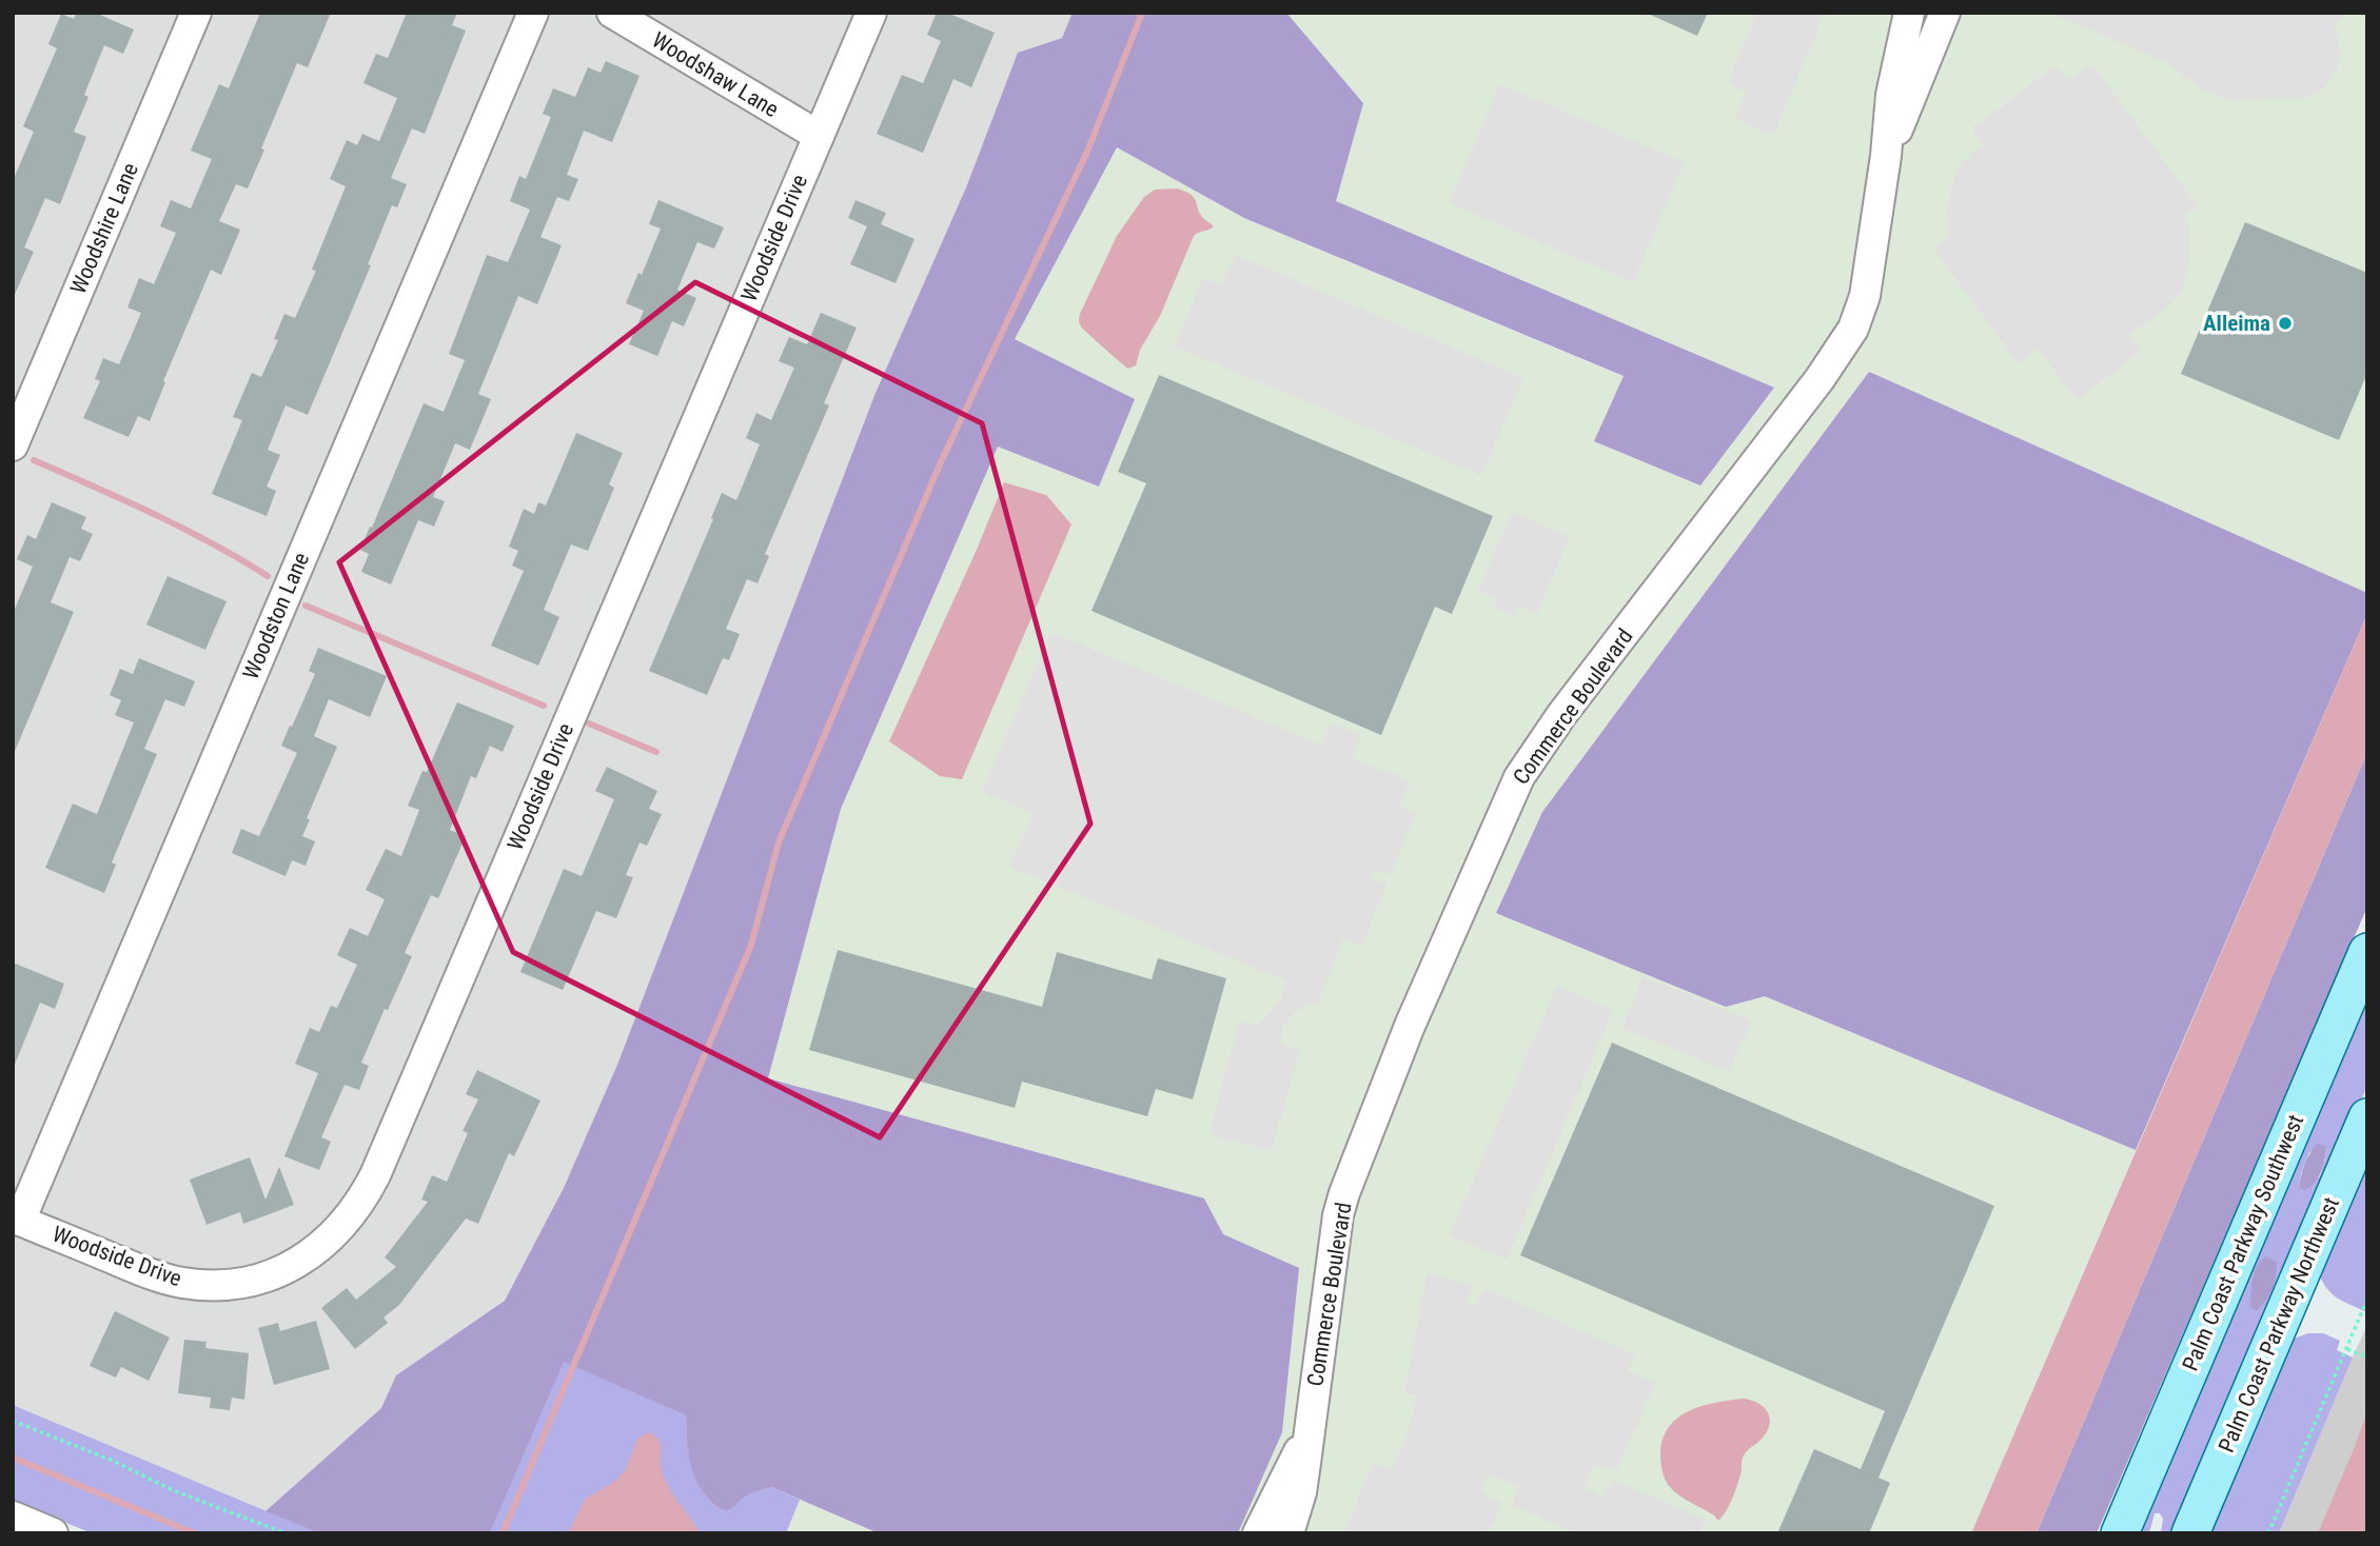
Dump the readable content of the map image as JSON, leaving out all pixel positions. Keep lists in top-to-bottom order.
{
  "streets": {
    "main road": ["Palm Coast Parkway Southwest", "Palm Coast Parkway Northwest"],
    "street": [
      "Woodshaw Lane",
      "Woodshire Lane",
      "Woodside Drive",
      "Woodston Lane",
      "Commerce Boulevard"
    ]
  },
  "crossings": [
    ["Woodshaw Lane", "Woodside Drive"],
    ["Woodside Drive", "Woodston Lane"]
  ],
  "places": ["Alleima"]
}
